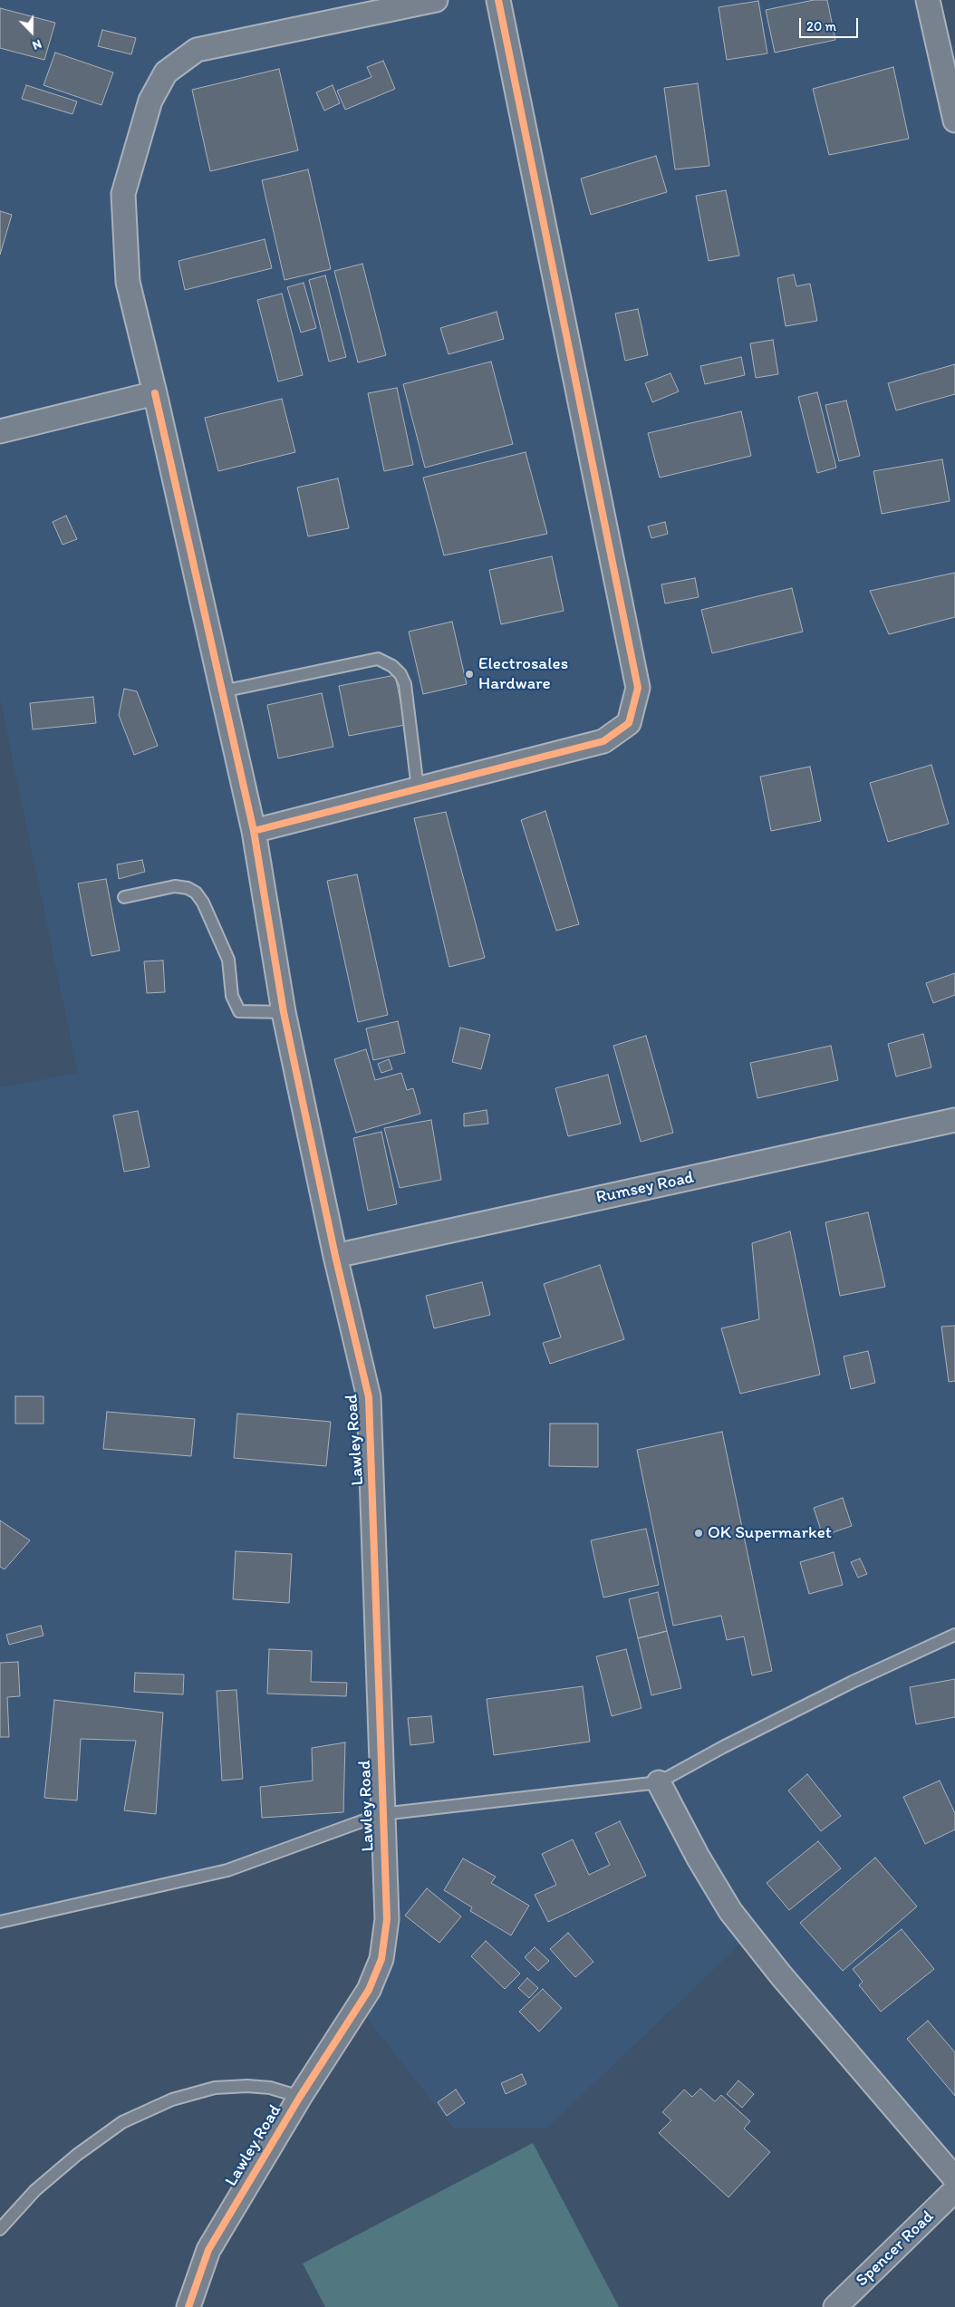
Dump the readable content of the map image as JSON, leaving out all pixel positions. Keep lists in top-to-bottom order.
{
  "streets": {
    "street": ["Rumsey Road", "Lawley Road", "Spencer Road"]
  },
  "crossings": [
    ["Rumsey Road", "Lawley Road"]
  ],
  "places": ["Electrosales Hardware", "OK Supermarket"],
  "scale_bar": "20 m",
  "north": "bottom"
}
